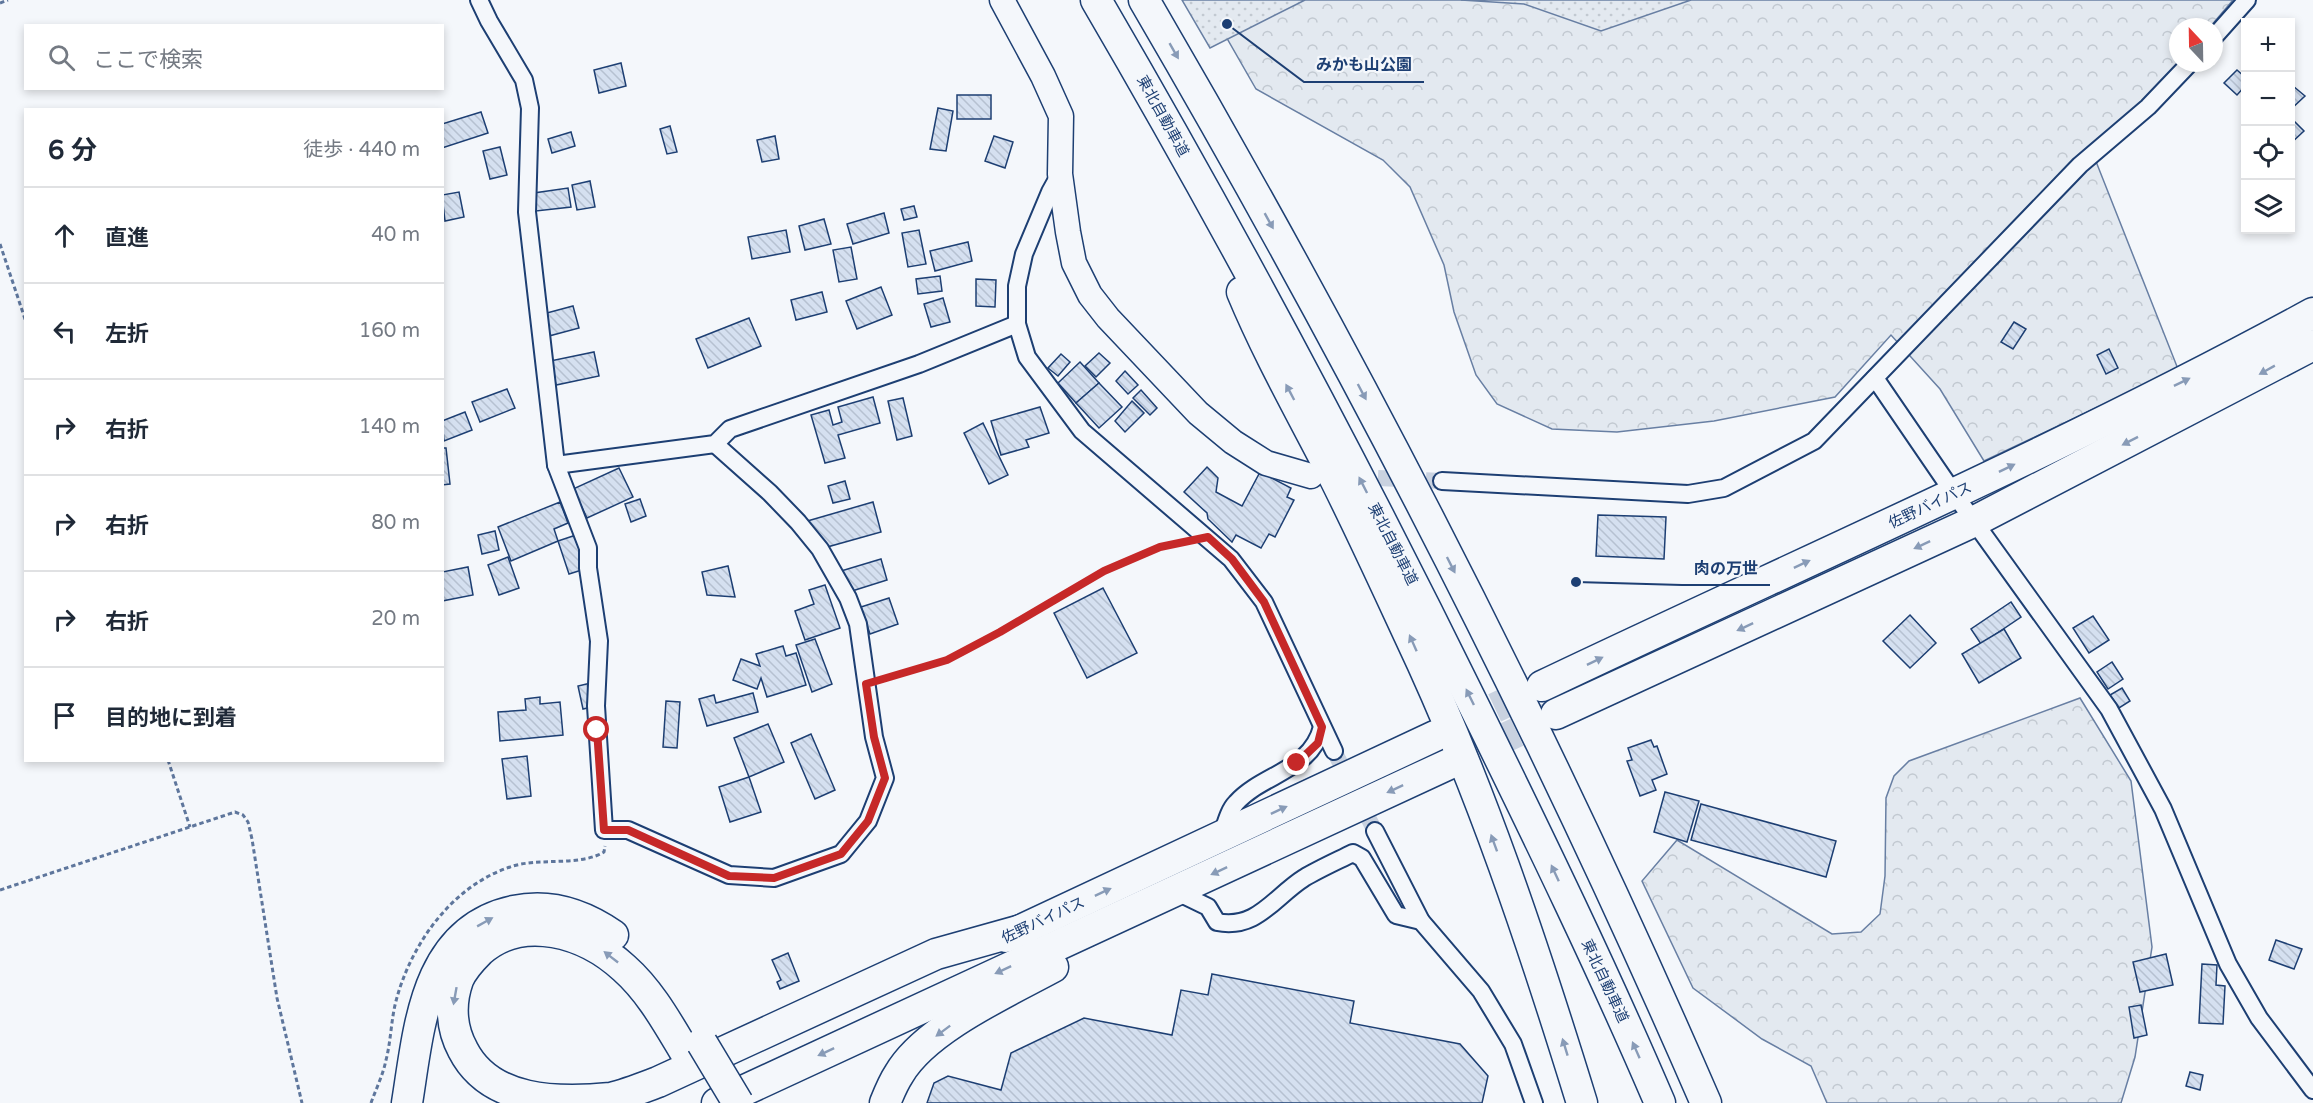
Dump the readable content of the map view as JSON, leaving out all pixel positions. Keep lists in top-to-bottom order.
{
  "streets": {
    "highway": ["東北自動車道", "佐野バイパス"]
  },
  "places": ["みかも山公園", "肉の万世"],
  "north": "top",
  "page": {
    "map_buttons": ["+", "−"],
    "search": "ここで検索",
    "heading": ["6 分", "徒歩 · 440 m"],
    "list": [
      ["直進", "40 m"],
      ["左折", "160 m"],
      ["右折", "140 m"],
      ["右折", "80 m"],
      ["右折", "20 m"],
      "目的地に到着"
    ]
  }
}
